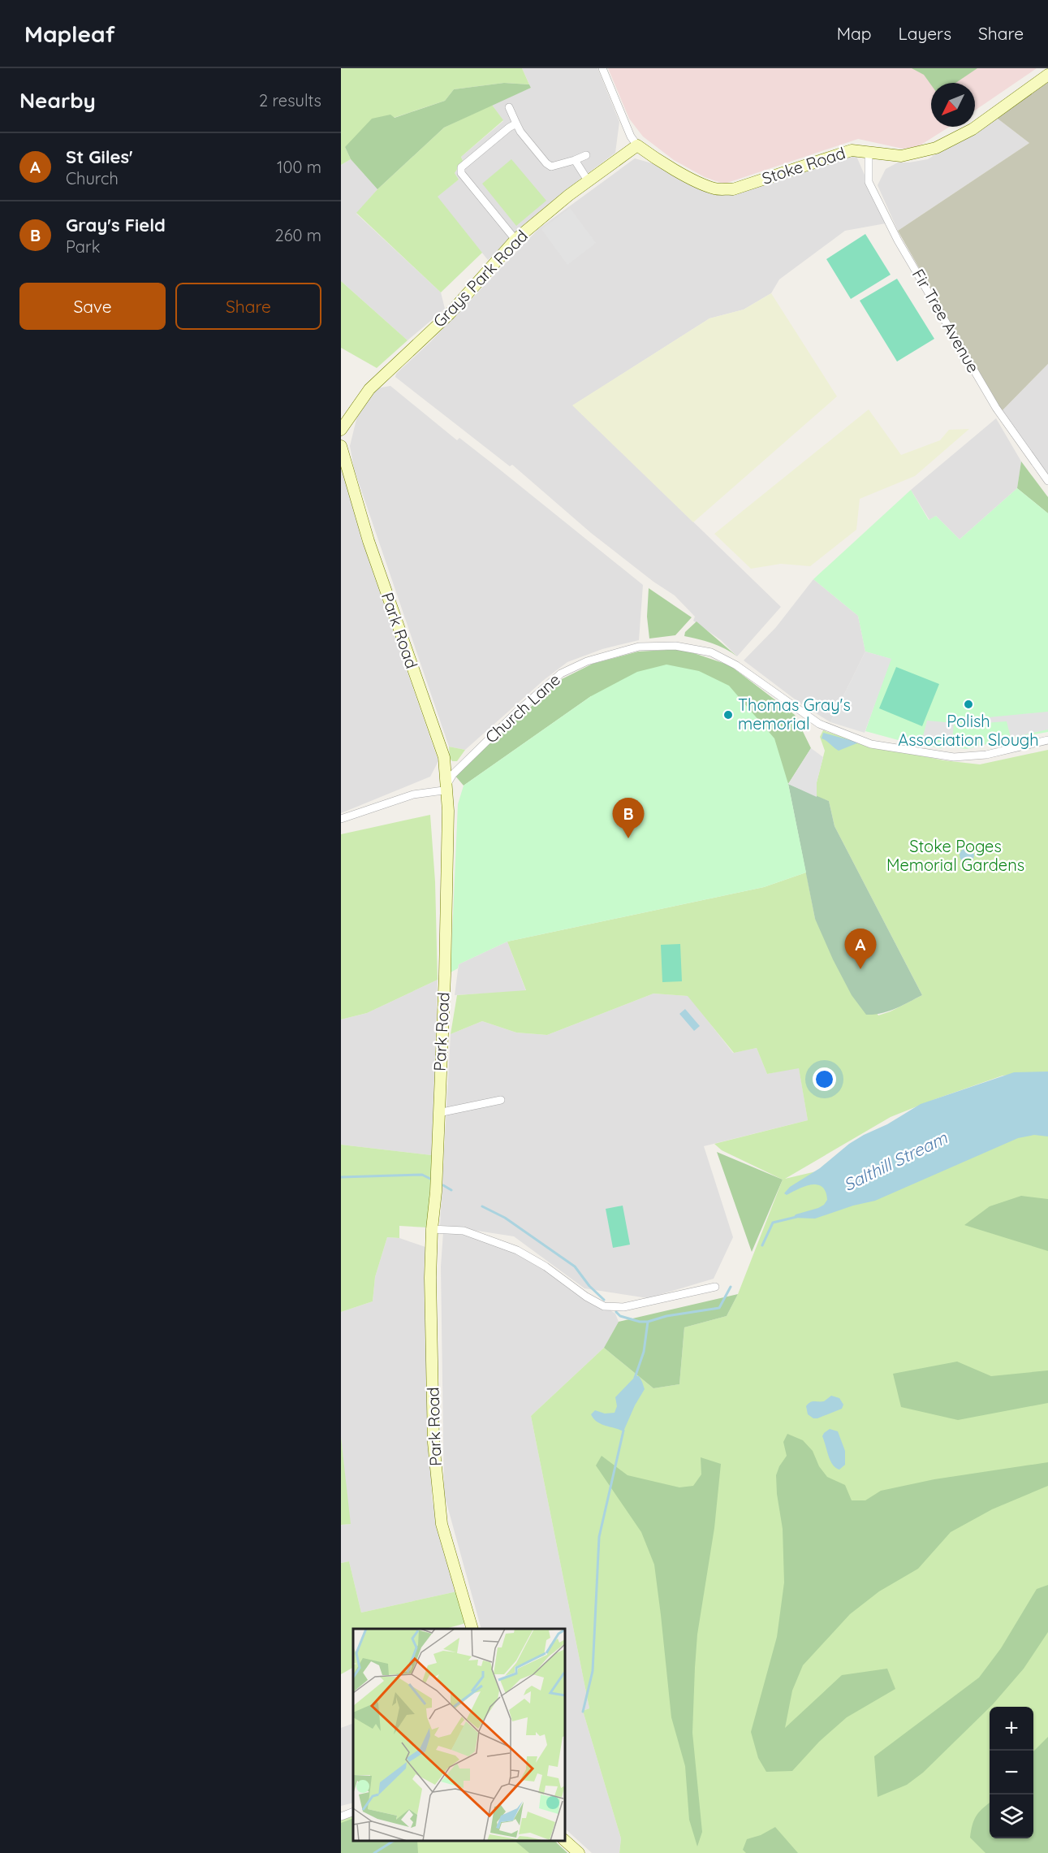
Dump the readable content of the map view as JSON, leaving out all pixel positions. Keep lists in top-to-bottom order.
{
  "streets": {
    "main road": ["Stoke Road", "Grays Park Road", "Park Road"],
    "street": ["Fir Tree Avenue", "Church Lane"]
  },
  "crossings": [
    ["Stoke Road", "Grays Park Road"],
    ["Stoke Road", "Fir Tree Avenue"],
    ["Park Road", "Church Lane"]
  ],
  "water": ["Salthill Stream"],
  "parks": ["Stoke Poges Memorial Gardens"],
  "places": ["Polish Association Slough", "Thomas Gray's memorial"],
  "north": "bottom left",
  "page": {
    "header": "Mapleaf",
    "nav": ["Map", "Layers", "Share"],
    "heading": ["Nearby", "2 results"],
    "list": [
      {
        "mark": "A",
        "name": "St Giles'",
        "note": "Church",
        "value": "100 m"
      },
      {
        "mark": "B",
        "name": "Gray's Field",
        "note": "Park",
        "value": "260 m"
      }
    ],
    "buttons": ["Save", "Share"],
    "pins": ["B", "A"],
    "map_buttons": ["+", "−"]
  }
}
